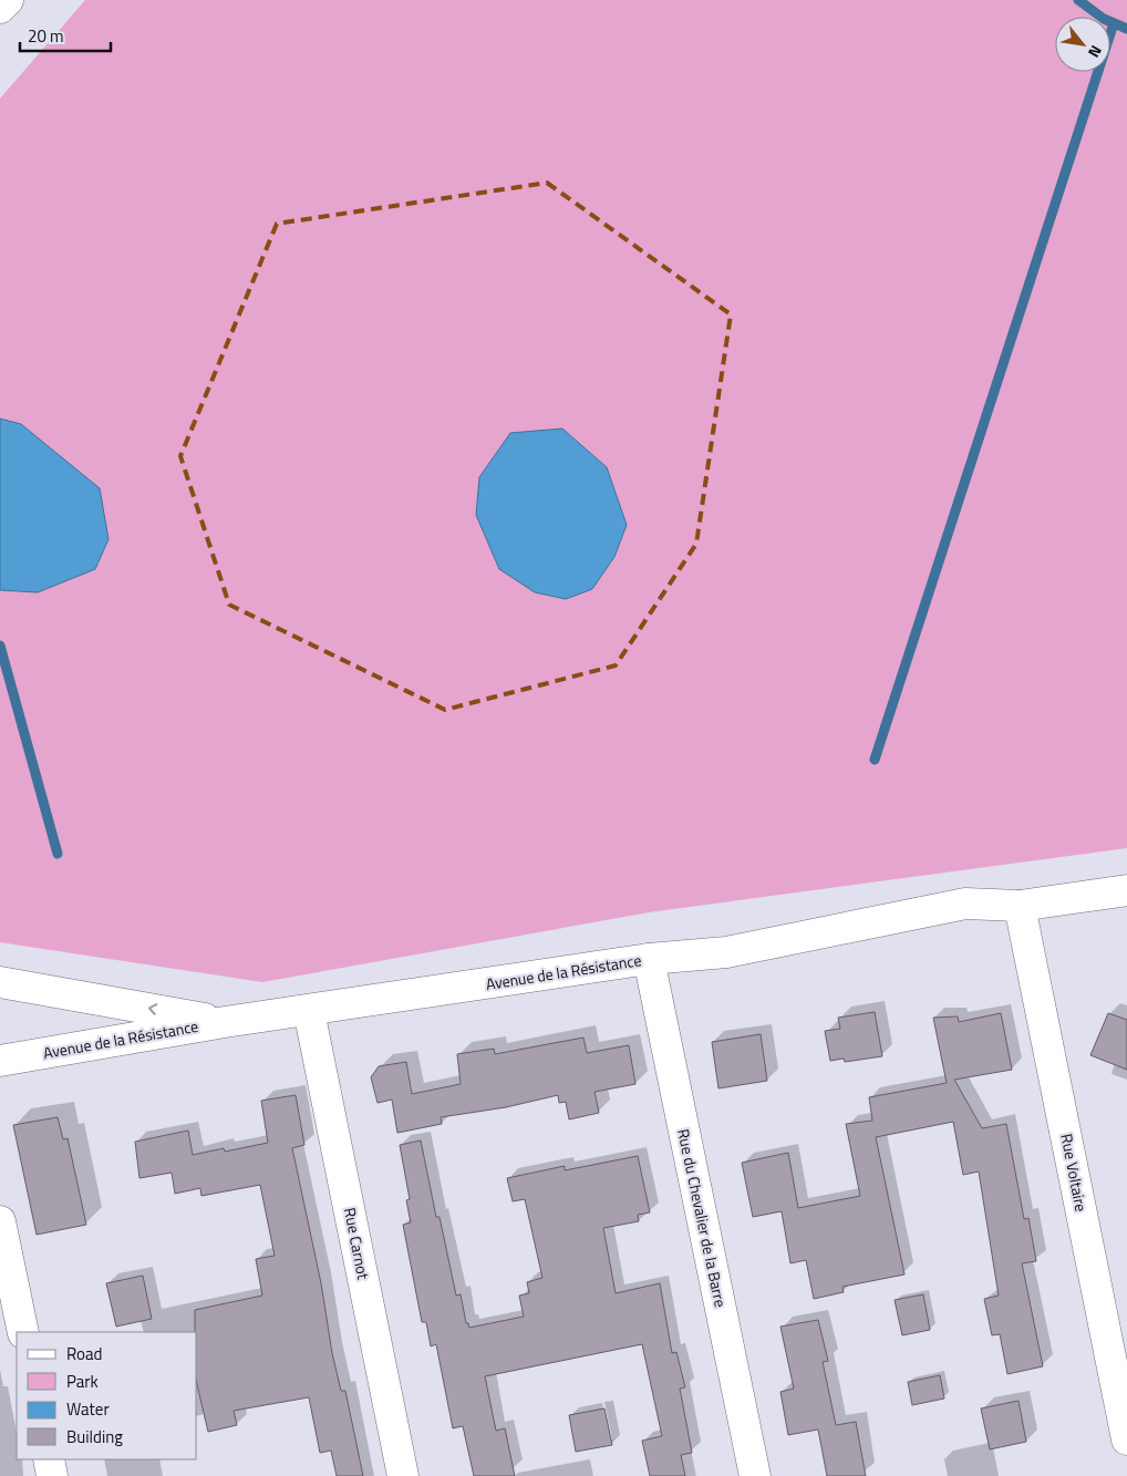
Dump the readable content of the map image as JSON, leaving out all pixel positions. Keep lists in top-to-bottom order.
{
  "streets": {
    "street": [
      "Avenue de la Résistance",
      "Rue Voltaire",
      "Rue du Chevalier de la Barre",
      "Rue Carnot"
    ]
  },
  "crossings": [
    ["Avenue de la Résistance", "Rue Voltaire"],
    ["Avenue de la Résistance", "Rue du Chevalier de la Barre"],
    ["Avenue de la Résistance", "Rue Carnot"]
  ],
  "legend": [
    "Road",
    "Park",
    "Water",
    "Building"
  ],
  "scale_bar": "20 m",
  "north": "bottom right"
}
